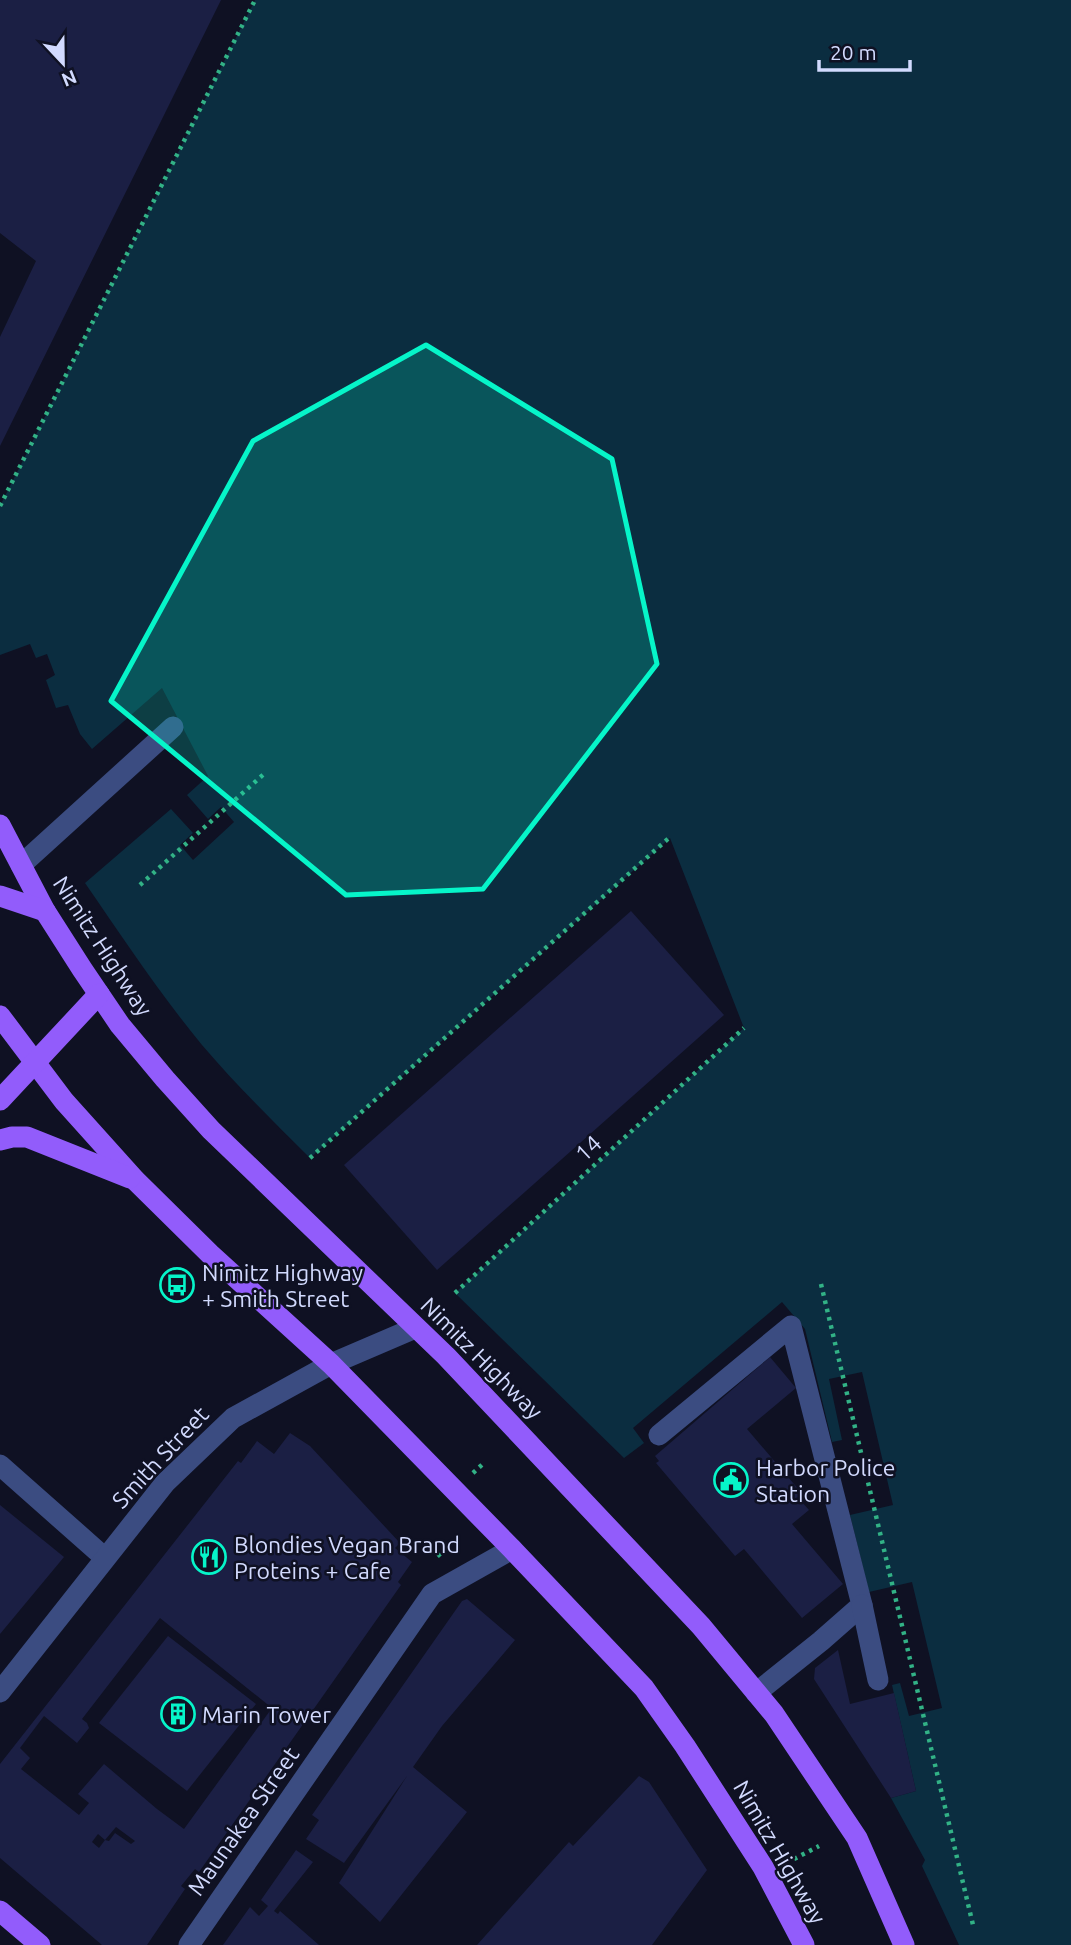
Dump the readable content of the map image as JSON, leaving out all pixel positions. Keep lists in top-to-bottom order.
{
  "streets": {
    "main road": ["Nimitz Highway"],
    "street": ["Smith Street", "Maunakea Street"],
    "path": ["14"]
  },
  "crossings": [
    ["Nimitz Highway", "Smith Street"],
    ["Nimitz Highway", "Maunakea Street"]
  ],
  "places": {
    "bus stop": ["Nimitz Highway + Smith Street"],
    "public building": ["Harbor Police Station"],
    "restaurant": ["Blondies Vegan Brand Proteins + Cafe"],
    "building": ["Marin Tower"]
  },
  "scale_bar": "20 m",
  "north": "bottom"
}
